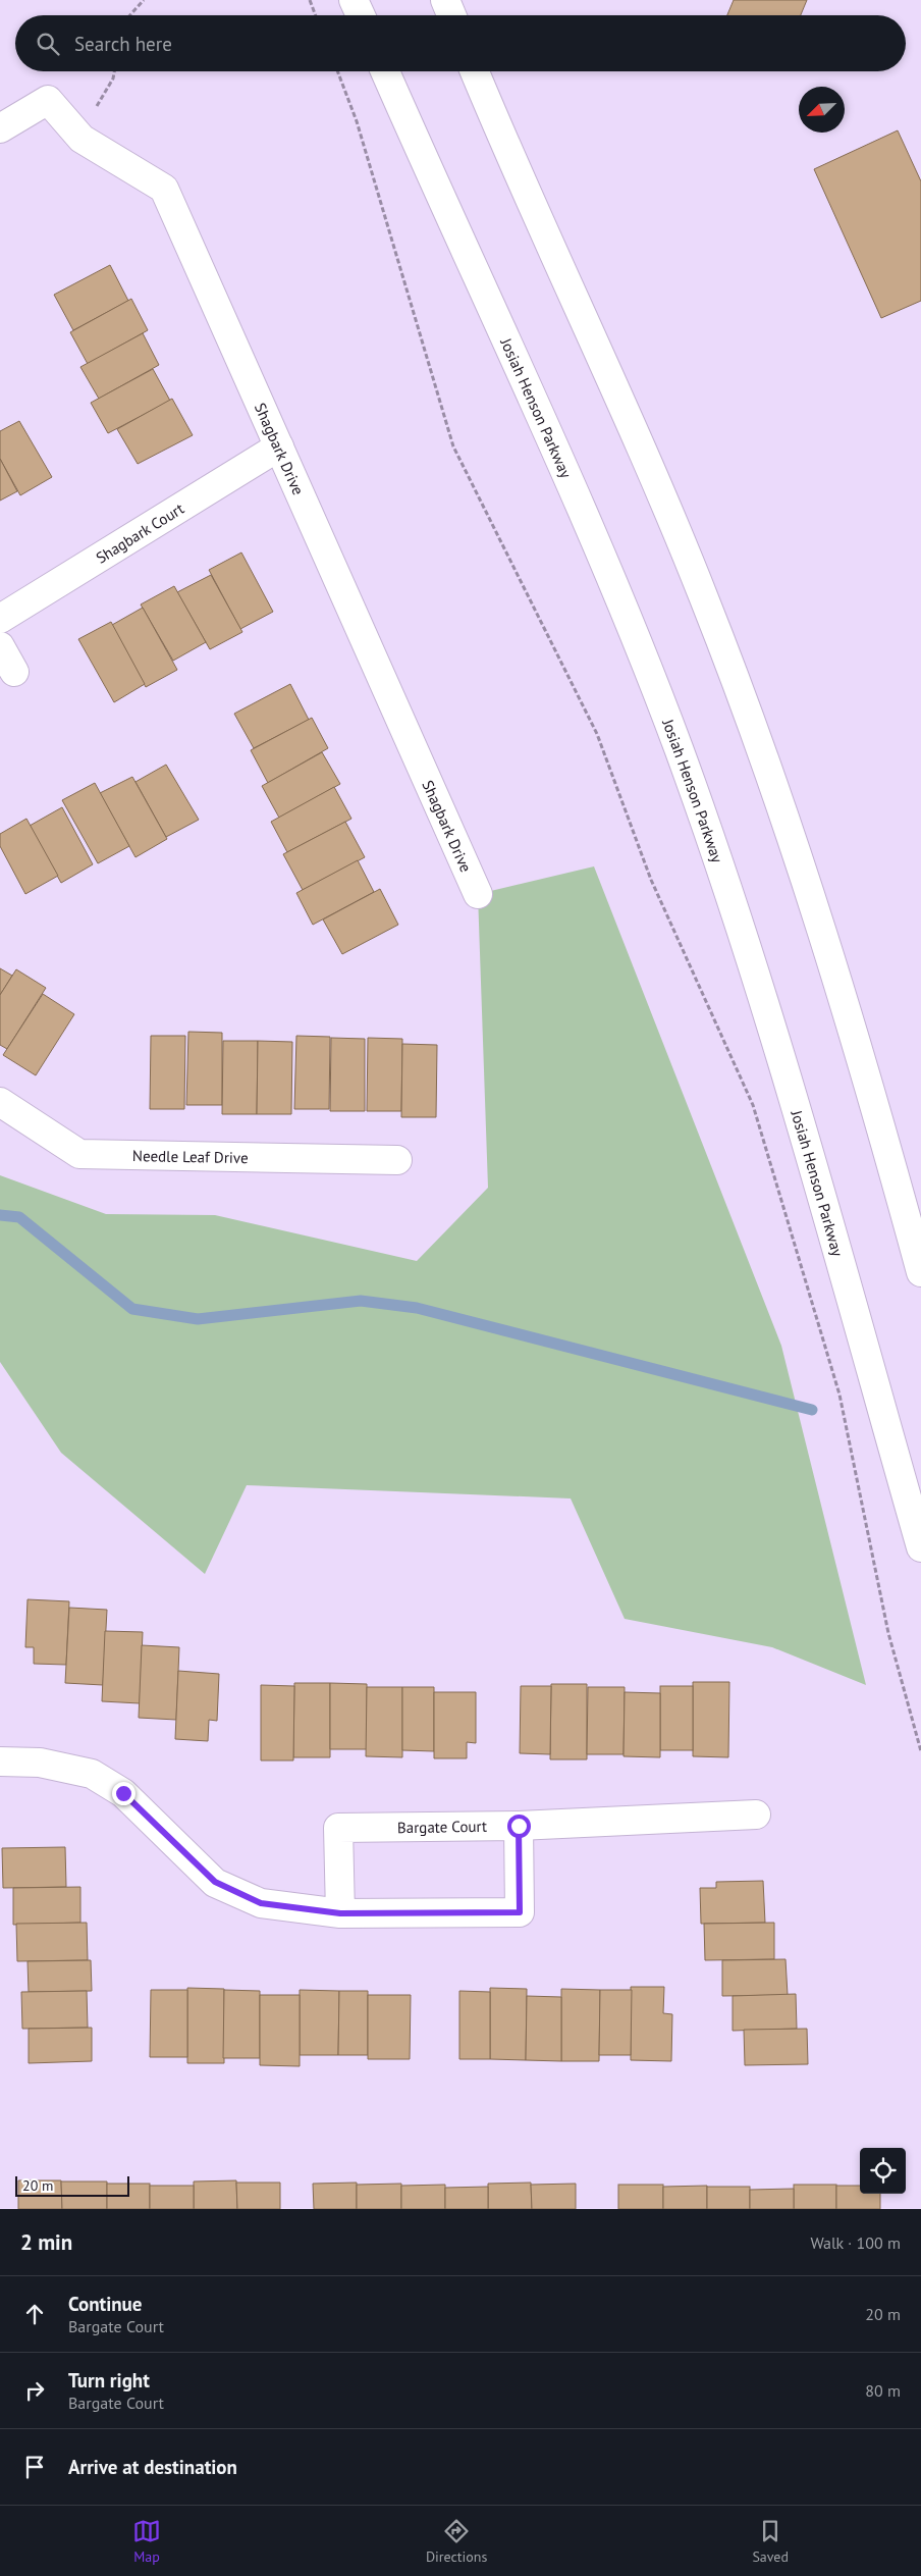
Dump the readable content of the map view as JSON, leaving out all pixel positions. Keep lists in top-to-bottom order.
{
  "streets": {
    "main road": [
      "Josiah Henson Parkway",
      "Shagbark Drive",
      "Shagbark Court",
      "Needle Leaf Drive",
      "Bargate Court"
    ]
  },
  "crossings": [
    ["Shagbark Drive", "Shagbark Court"]
  ],
  "scale_bar": "20 m",
  "north": "bottom left",
  "page": {
    "search": "Search here",
    "scale": "20 m",
    "heading": ["2 min", "Walk · 100 m"],
    "list": [
      ["Continue", "Bargate Court", "20 m"],
      ["Turn right", "Bargate Court", "80 m"],
      "Arrive at destination"
    ],
    "nav": ["Map", "Directions", "Saved"]
  }
}
